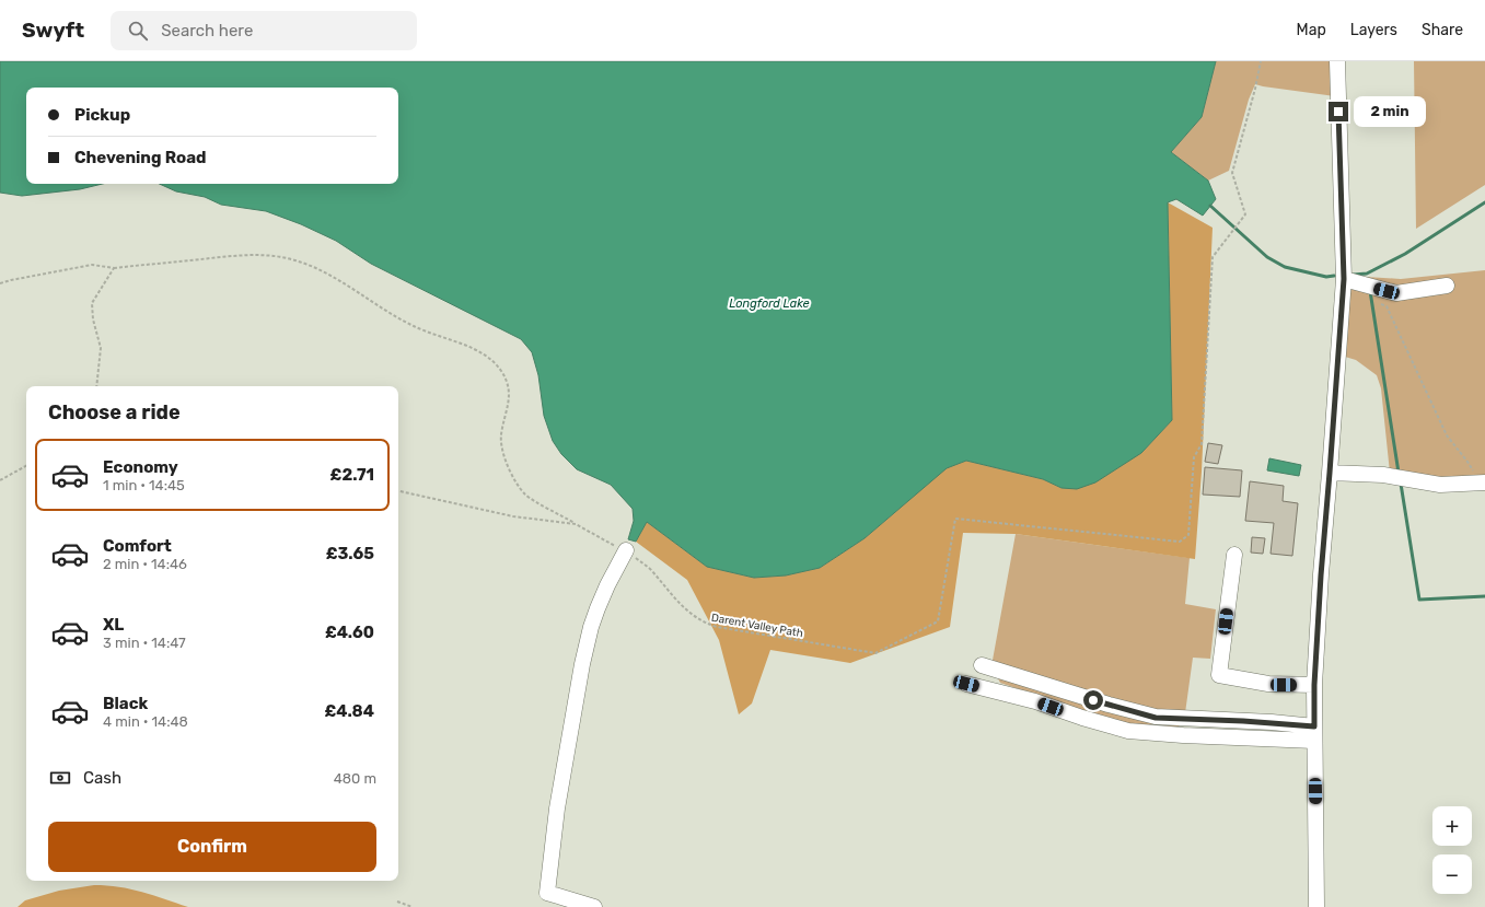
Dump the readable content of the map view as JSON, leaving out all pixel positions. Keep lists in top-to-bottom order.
{
  "streets": {
    "path": ["Darent Valley Path"]
  },
  "water": ["Longford Lake"],
  "page": {
    "header": "Swyft",
    "search": "Search here",
    "nav": ["Map", "Layers", "Share"],
    "banner": ["Pickup", "Chevening Road"],
    "bubble": "2 min",
    "heading": "Choose a ride",
    "list": [
      {
        "name": "Economy",
        "note": "1 min · 14:45",
        "value": "£2.71"
      },
      {
        "name": "Comfort",
        "note": "2 min · 14:46",
        "value": "£3.65"
      },
      {
        "name": "XL",
        "note": "3 min · 14:47",
        "value": "£4.60"
      },
      {
        "name": "Black",
        "note": "4 min · 14:48",
        "value": "£4.84"
      }
    ],
    "pay": ["Cash", "480 m"],
    "map_buttons": ["+", "−"],
    "buttons": "Confirm"
  }
}
